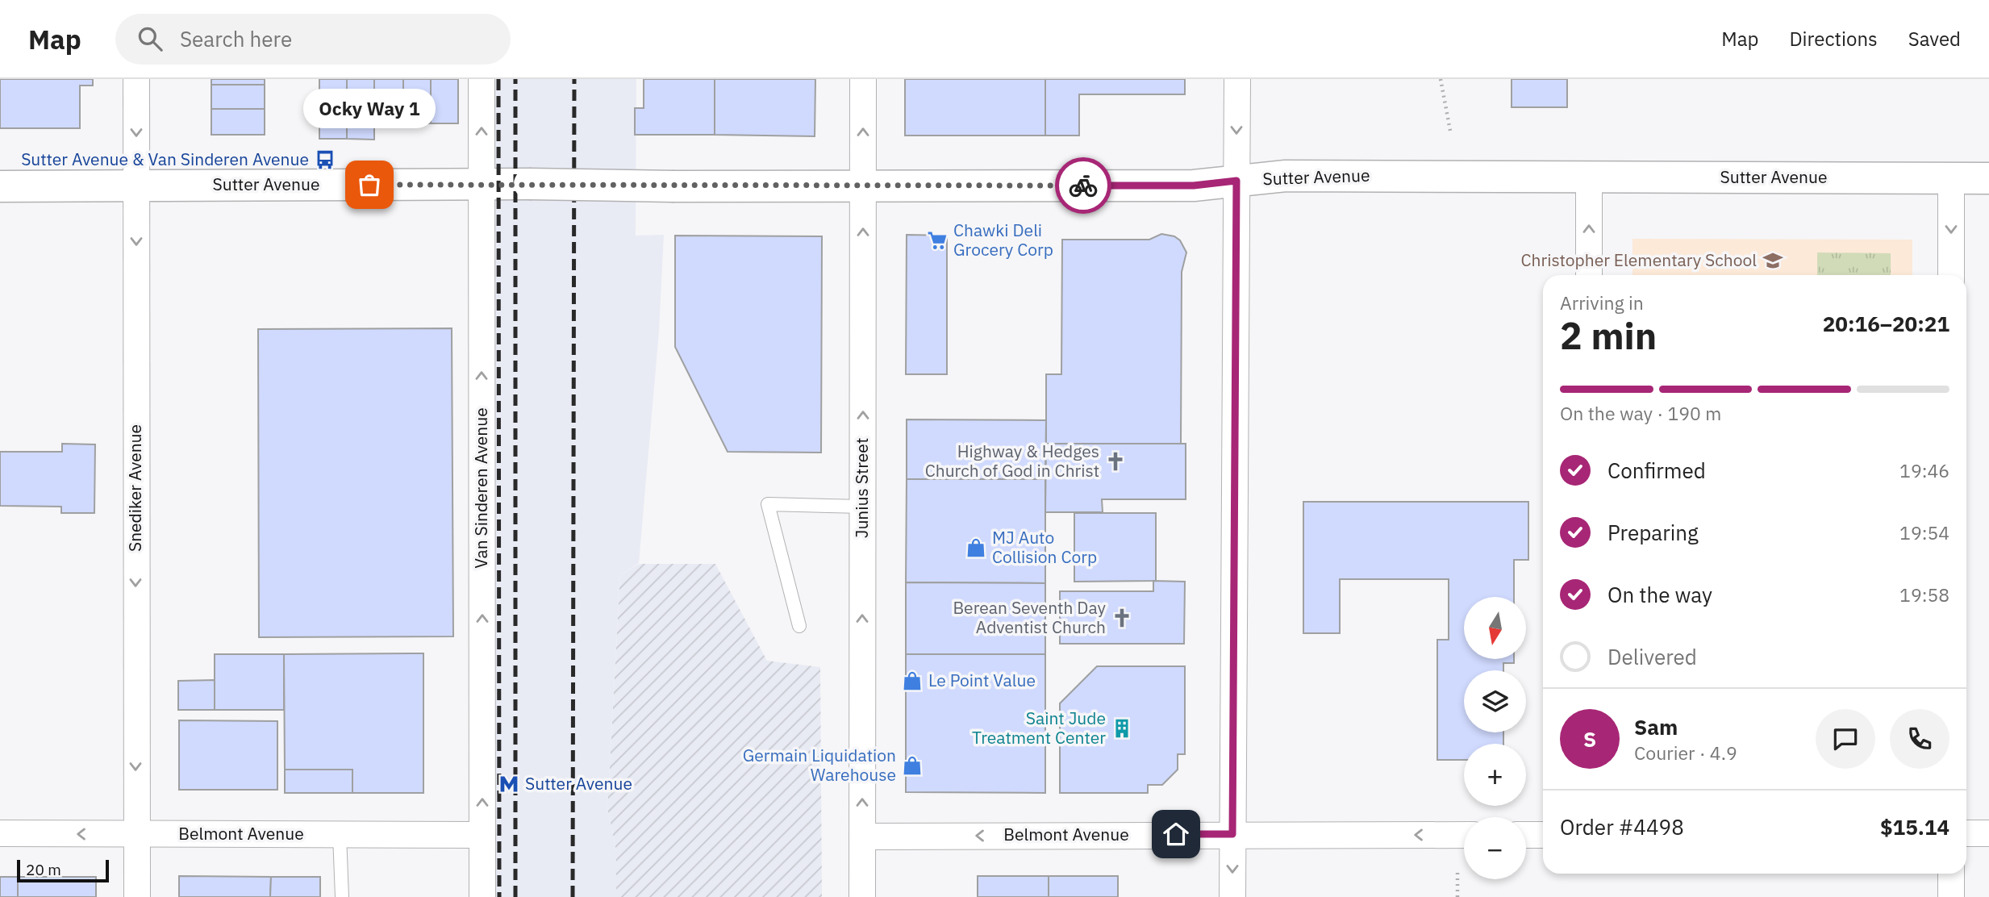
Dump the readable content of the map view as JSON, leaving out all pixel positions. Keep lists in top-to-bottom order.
{
  "streets": {
    "street": [
      "Sutter Avenue",
      "Snediker Avenue",
      "Van Sinderen Avenue",
      "Junius Street",
      "Belmont Avenue"
    ]
  },
  "crossings": [
    ["Sutter Avenue", "Snediker Avenue"],
    ["Sutter Avenue", "Van Sinderen Avenue"],
    ["Sutter Avenue", "Junius Street"],
    ["Snediker Avenue", "Belmont Avenue"],
    ["Van Sinderen Avenue", "Belmont Avenue"],
    ["Junius Street", "Belmont Avenue"]
  ],
  "one_way": [
    "Snediker Avenue",
    "Van Sinderen Avenue",
    "Junius Street",
    "Belmont Avenue"
  ],
  "places": {
    "bus stop": ["Sutter Avenue & Van Sinderen Avenue"],
    "other": ["Ocky Way 1"],
    "supermarket": ["Chawki Deli Grocery Corp"],
    "school or university": ["Christopher Elementary School"],
    "church": ["Highway & Hedges Church of God in Christ", "Berean Seventh Day Adventist Church"],
    "shop": ["MJ Auto Collision Corp", "Le Point Value", "Germain Liquidation Warehouse"],
    "building": ["Saint Jude Treatment Center"],
    "metro station": ["Sutter Avenue"]
  },
  "scale_bar": "20 m",
  "north": "bottom",
  "page": {
    "header": "Map",
    "search": "Search here",
    "nav": ["Map", "Directions", "Saved"],
    "bubble": "Ocky Way 1",
    "heading": ["2 min", "Arriving in", "20:16–20:21"],
    "panel": [
      "Sam",
      "Courier · 4.9",
      "Order #4498",
      "$15.14"
    ],
    "bar": "On the way · 190 m",
    "list": [
      ["Confirmed", "19:46"],
      ["Preparing", "19:54"],
      ["On the way", "19:58"],
      "Delivered"
    ],
    "map_buttons": ["+", "−"],
    "round": "S",
    "scale": "20 m"
  }
}
